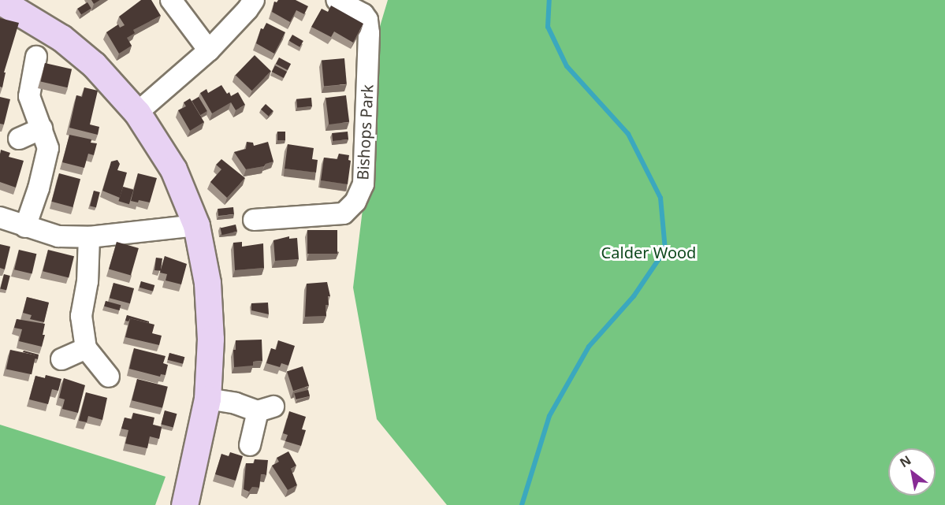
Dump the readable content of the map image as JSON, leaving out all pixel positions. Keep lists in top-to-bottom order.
{
  "streets": {
    "street": ["Bishops Park"]
  },
  "parks": ["Calder Wood"],
  "north": "top left"
}
